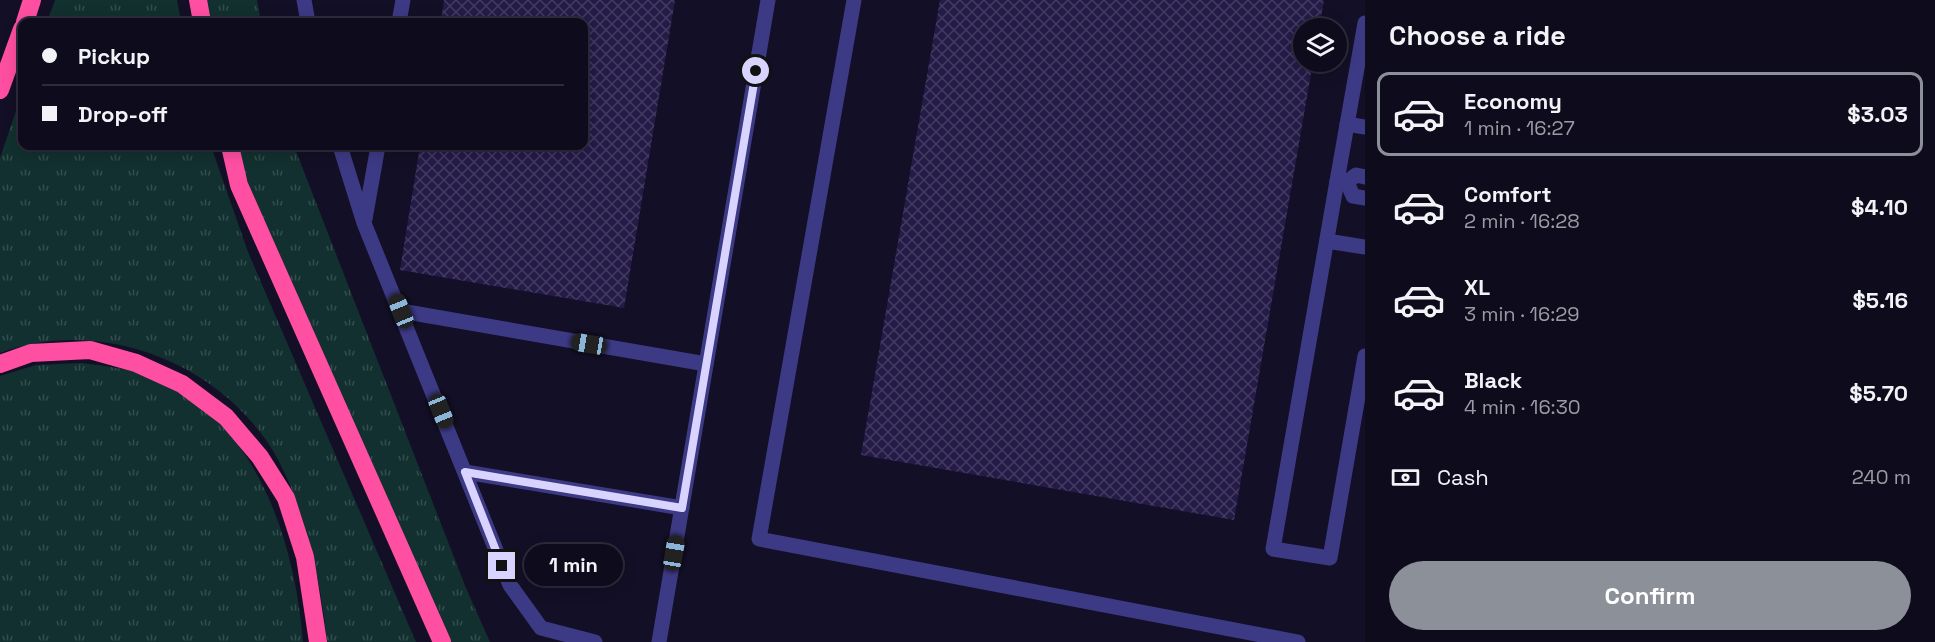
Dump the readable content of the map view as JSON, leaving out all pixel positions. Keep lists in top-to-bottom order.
{
  "page": {
    "heading": "Choose a ride",
    "banner": ["Pickup", "Drop-off"],
    "list": [
      {
        "name": "Economy",
        "note": "1 min · 16:27",
        "value": "$3.03"
      },
      {
        "name": "Comfort",
        "note": "2 min · 16:28",
        "value": "$4.10"
      },
      {
        "name": "XL",
        "note": "3 min · 16:29",
        "value": "$5.16"
      },
      {
        "name": "Black",
        "note": "4 min · 16:30",
        "value": "$5.70"
      }
    ],
    "pay": ["Cash", "240 m"],
    "bubble": "1 min",
    "buttons": "Confirm"
  }
}
